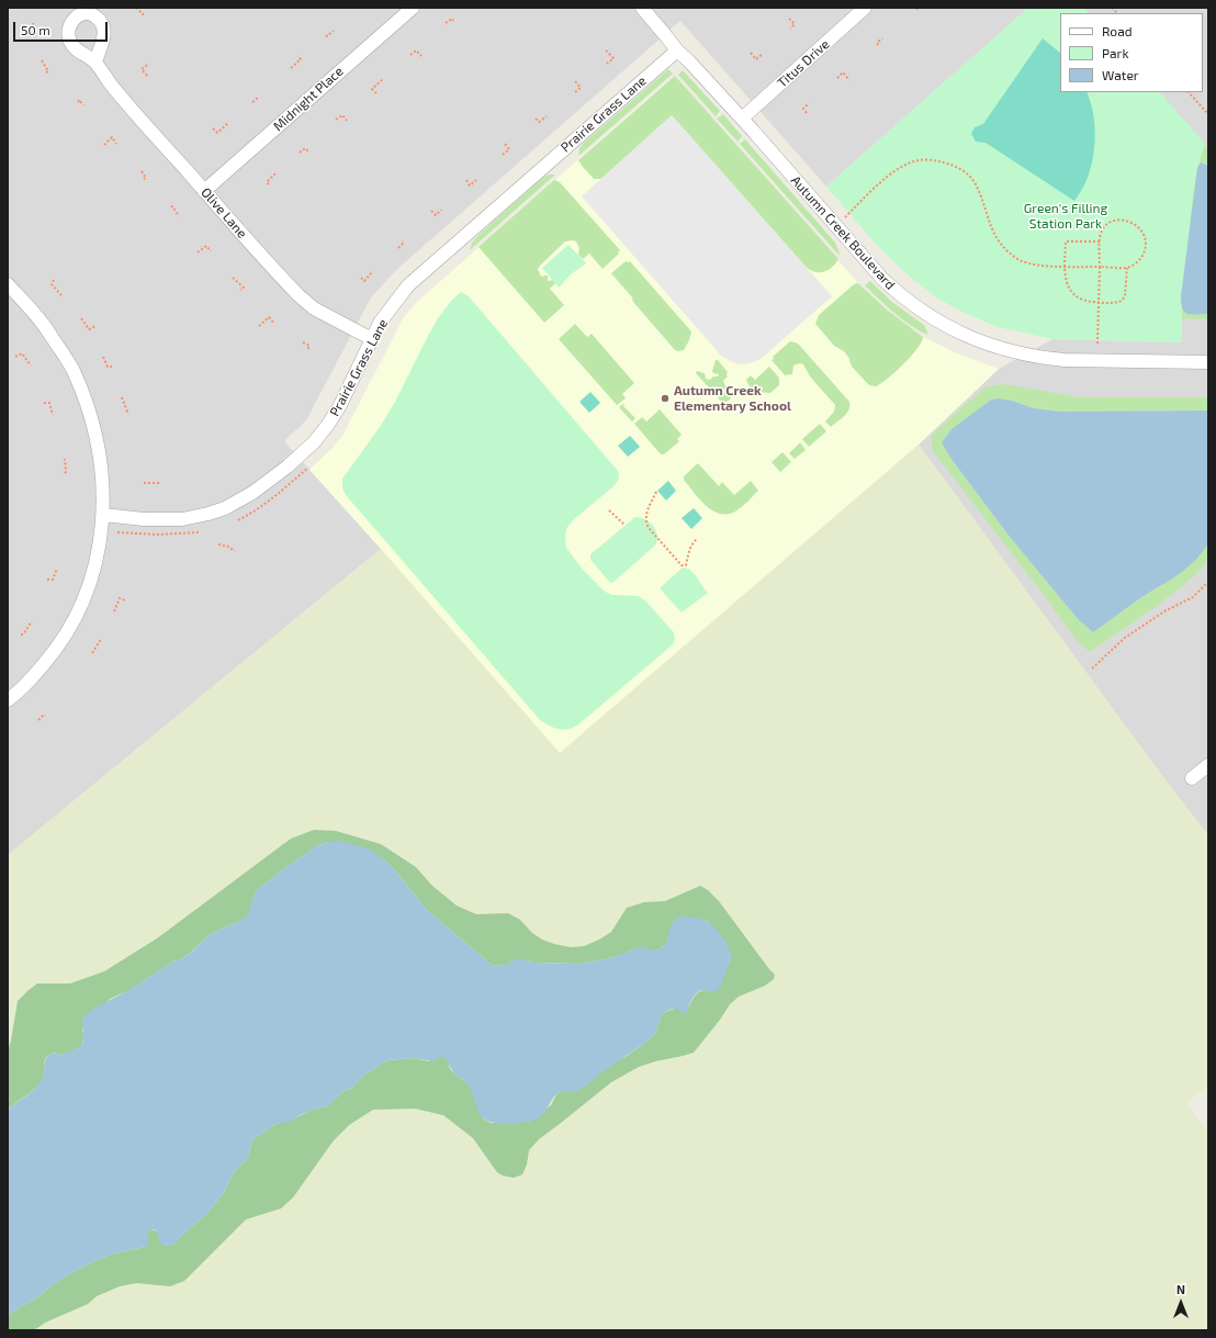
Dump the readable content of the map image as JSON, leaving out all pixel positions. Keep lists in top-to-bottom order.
{
  "streets": {
    "street": [
      "Titus Drive",
      "Midnight Place",
      "Prairie Grass Lane",
      "Olive Lane",
      "Autumn Creek Boulevard"
    ]
  },
  "crossings": [
    ["Titus Drive", "Autumn Creek Boulevard"],
    ["Midnight Place", "Olive Lane"],
    ["Prairie Grass Lane", "Olive Lane"],
    ["Prairie Grass Lane", "Autumn Creek Boulevard"]
  ],
  "parks": ["Green's Filling Station Park"],
  "places": ["Autumn Creek Elementary School"],
  "legend": ["Road", "Park", "Water"],
  "scale_bar": "50 m",
  "north": "top"
}
